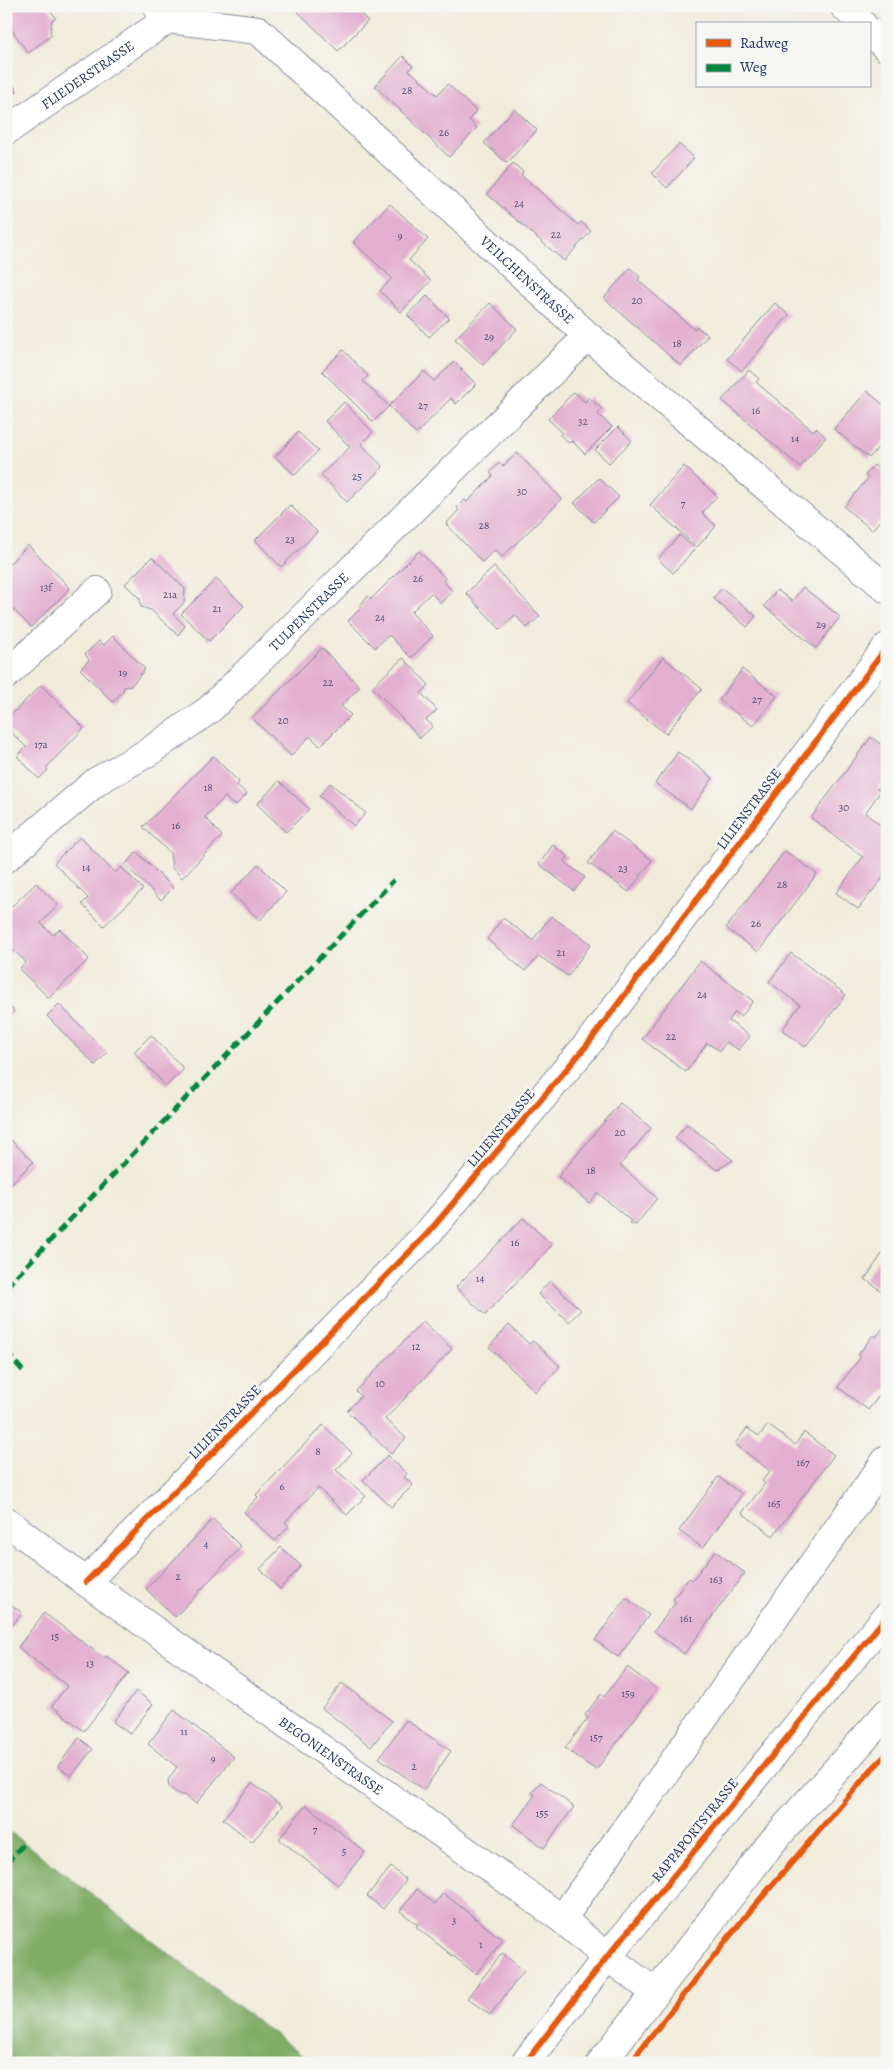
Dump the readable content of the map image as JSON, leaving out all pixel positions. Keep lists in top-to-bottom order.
{
  "streets": {
    "main road": [
      "FLIEDERSTRASSE",
      "VEILCHENSTRASSE",
      "TULPENSTRASSE",
      "LILIENSTRASSE",
      "BEGONIENSTRASSE",
      "RAPPAPORTSTRASSE"
    ]
  },
  "crossings": [
    ["FLIEDERSTRASSE", "VEILCHENSTRASSE"],
    ["VEILCHENSTRASSE", "TULPENSTRASSE"],
    ["LILIENSTRASSE", "BEGONIENSTRASSE"],
    ["BEGONIENSTRASSE", "RAPPAPORTSTRASSE"]
  ],
  "house_numbers": [
    "28",
    "26",
    "24",
    "22",
    "9",
    "20",
    "29",
    "18",
    "27",
    "16",
    "32",
    "14",
    "25",
    "30",
    "7",
    "28",
    "23",
    "26",
    "13f",
    "21a",
    "21",
    "24",
    "29",
    "19",
    "22",
    "27",
    "20",
    "17a",
    "18",
    "30",
    "16",
    "14",
    "23",
    "28",
    "26",
    "21",
    "24",
    "22",
    "20",
    "18",
    "16",
    "14",
    "12",
    "10",
    "8",
    "167",
    "6",
    "165",
    "4",
    "2",
    "163",
    "161",
    "15",
    "13",
    "159",
    "11",
    "157",
    "9",
    "2",
    "155",
    "7",
    "5",
    "3",
    "1"
  ],
  "legend": ["Radweg", "Weg"]
}
